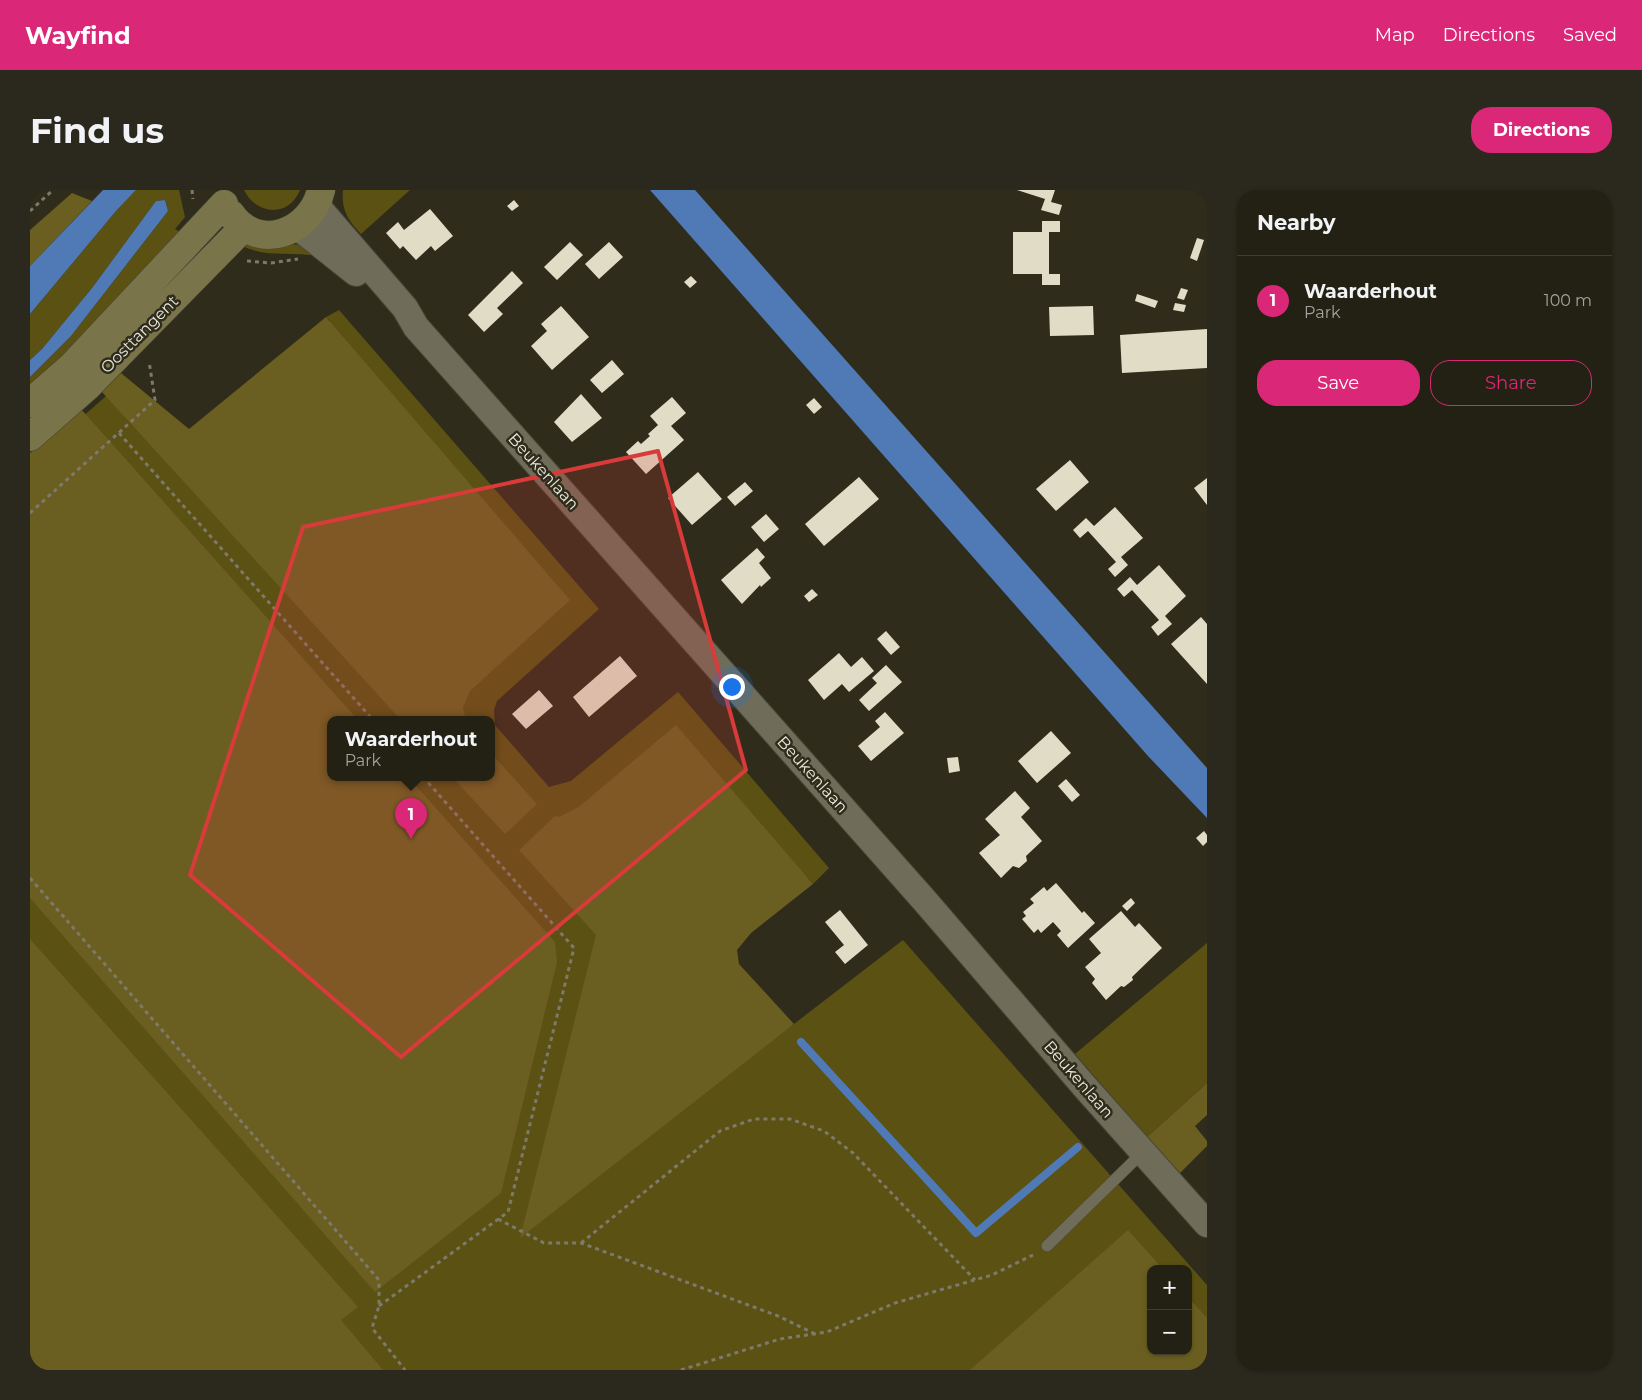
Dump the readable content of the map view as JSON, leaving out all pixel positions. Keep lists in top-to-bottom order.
{
  "streets": {
    "main road": ["Oosttangent"],
    "street": ["Beukenlaan"]
  },
  "page": {
    "header": "Wayfind",
    "nav": ["Map", "Directions", "Saved"],
    "buttons": [
      "Directions",
      ["Save", "Share"]
    ],
    "title": "Find us",
    "heading": "Nearby",
    "list": [
      {
        "mark": "1",
        "name": "Waarderhout",
        "note": "Park",
        "value": "100 m"
      }
    ],
    "popup": ["Waarderhout", "Park"],
    "pins": "1",
    "map_buttons": ["+", "−"]
  }
}
